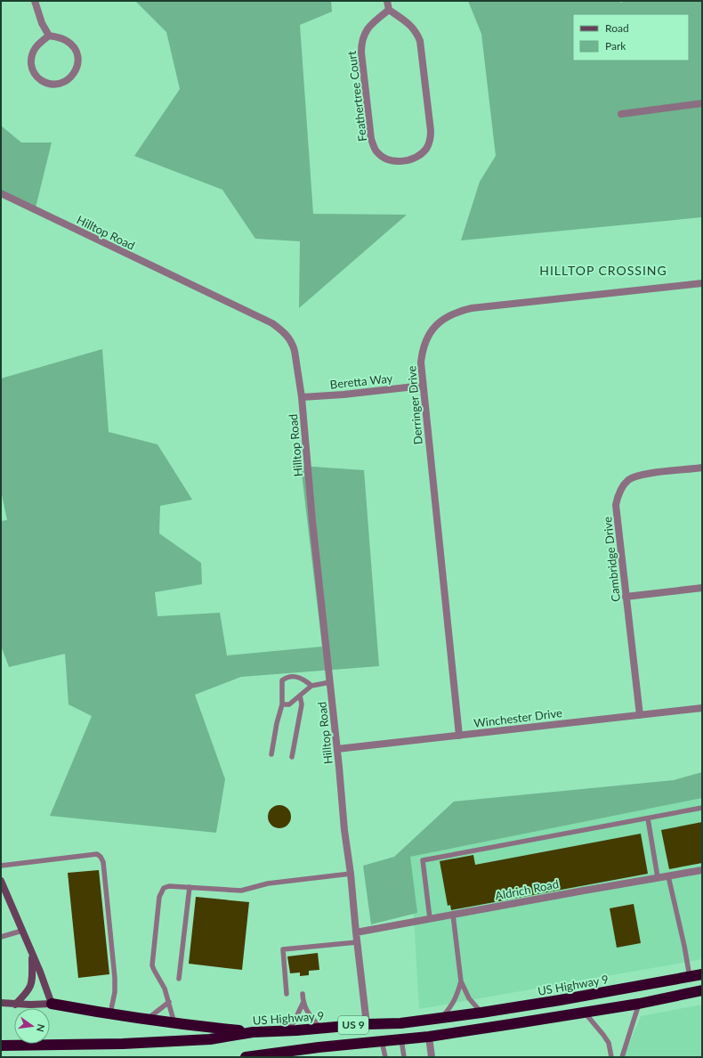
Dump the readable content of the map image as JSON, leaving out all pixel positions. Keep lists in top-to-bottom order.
{
  "streets": {
    "highway": ["US Highway 9", "US 9"],
    "street": [
      "Feathertree Court",
      "Hilltop Road",
      "Beretta Way",
      "Derringer Drive",
      "Cambridge Drive",
      "Winchester Drive",
      "Aldrich Road"
    ]
  },
  "crossings": [
    ["Hilltop Road", "Beretta Way"],
    ["Hilltop Road", "Winchester Drive"],
    ["Hilltop Road", "Aldrich Road"],
    ["Hilltop Road", "US Highway 9"],
    ["Beretta Way", "Derringer Drive"],
    ["Derringer Drive", "Winchester Drive"],
    ["Cambridge Drive", "Winchester Drive"]
  ],
  "districts": ["HILLTOP CROSSING"],
  "legend": ["Road", "Park"],
  "north": "right"
}
